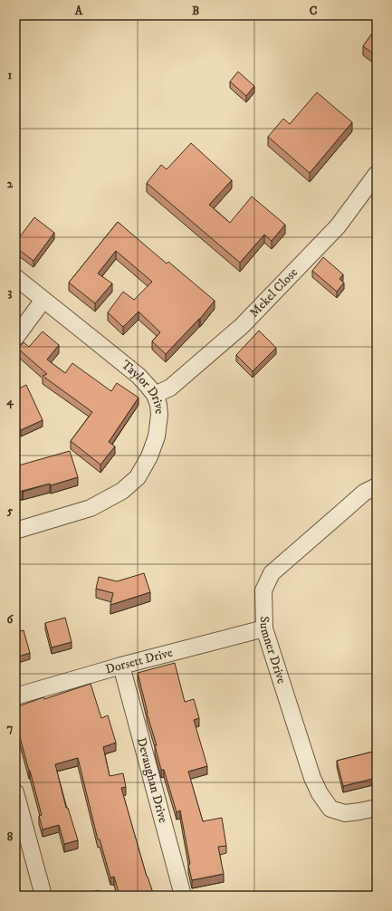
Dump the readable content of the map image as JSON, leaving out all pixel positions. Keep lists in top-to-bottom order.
{
  "streets": {
    "street": [
      "Mekel Close",
      "Taylor Drive",
      "Sumner Drive",
      "Dorsett Drive",
      "Devaughan Drive"
    ]
  },
  "crossings": [
    ["Mekel Close", "Taylor Drive"],
    ["Sumner Drive", "Dorsett Drive"],
    ["Dorsett Drive", "Devaughan Drive"]
  ],
  "grid": {
    "columns": ["A", "B", "C"],
    "rows": [
      "1",
      "2",
      "3",
      "4",
      "5",
      "6",
      "7",
      "8"
    ]
  }
}
